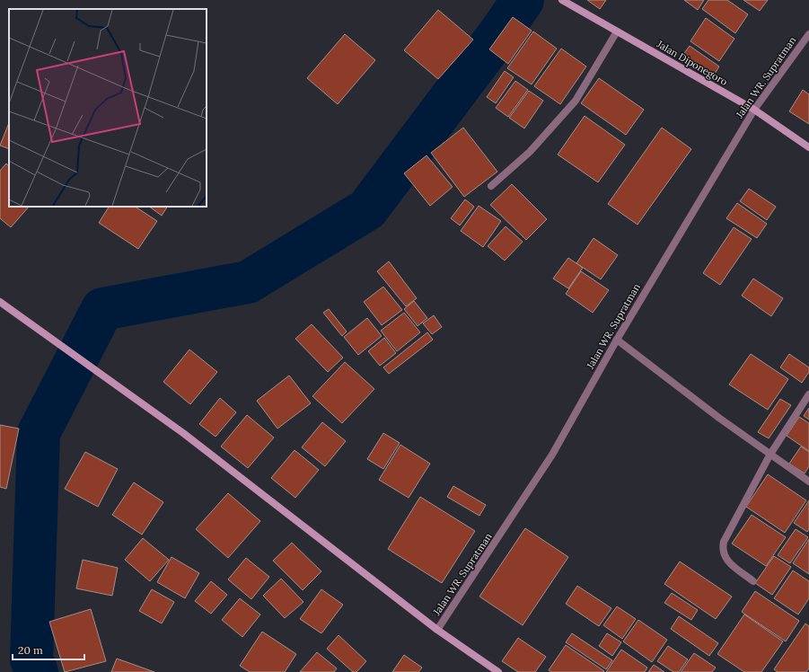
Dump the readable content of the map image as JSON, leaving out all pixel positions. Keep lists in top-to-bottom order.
{
  "streets": {
    "street": ["Jalan Diponegoro", "Jalan WR. Supratman"]
  },
  "crossings": [
    ["Jalan Diponegoro", "Jalan WR. Supratman"]
  ],
  "scale_bar": "20 m"
}
